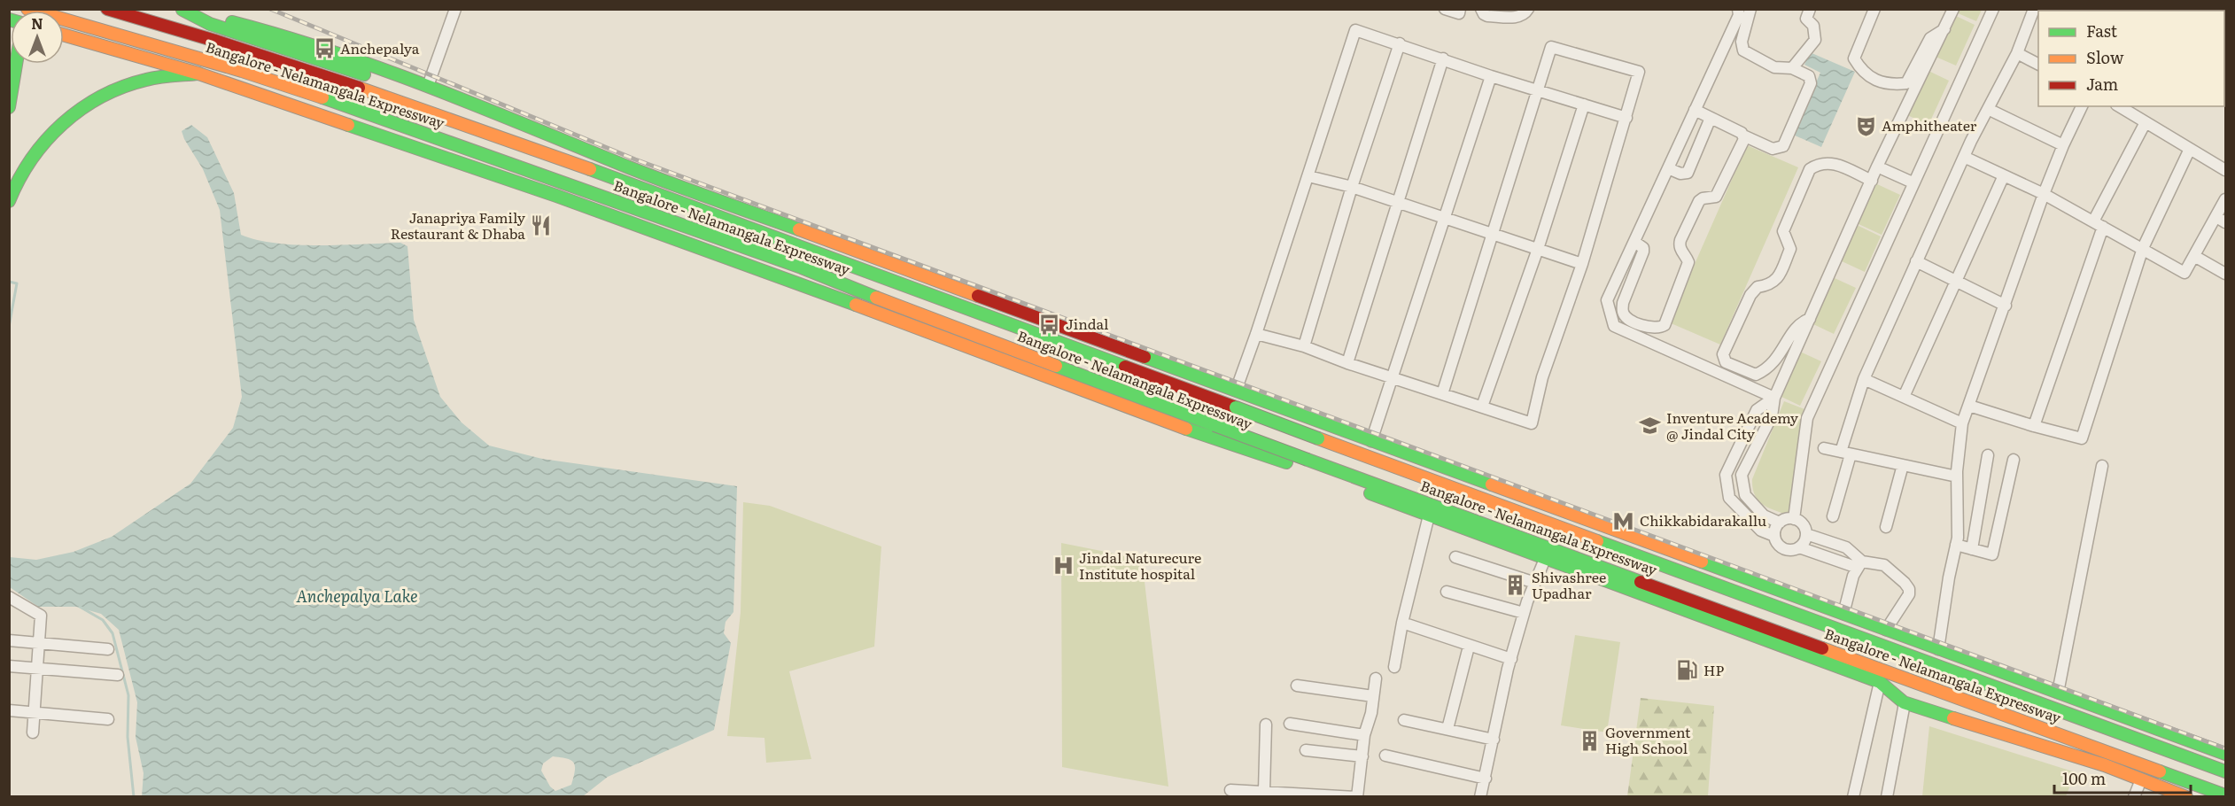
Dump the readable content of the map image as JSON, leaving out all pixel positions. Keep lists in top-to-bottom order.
{
  "streets": {
    "main road": ["Bangalore - Nelamangala Expressway"]
  },
  "water": ["Anchepalya Lake"],
  "places": {
    "bus stop": ["Anchepalya", "Jindal"],
    "theatre": ["Amphitheater"],
    "restaurant": ["Janapriya Family Restaurant & Dhaba"],
    "school or university": ["Inventure Academy @ Jindal City"],
    "metro station": ["Chikkabidarakallu"],
    "hospital": ["Jindal Naturecure Institute hospital"],
    "building": ["Shivashree Upadhar", "Government High School"],
    "fuel station": ["HP"]
  },
  "legend": ["Fast", "Slow", "Jam"],
  "scale_bar": "100 m",
  "north": "top"
}
